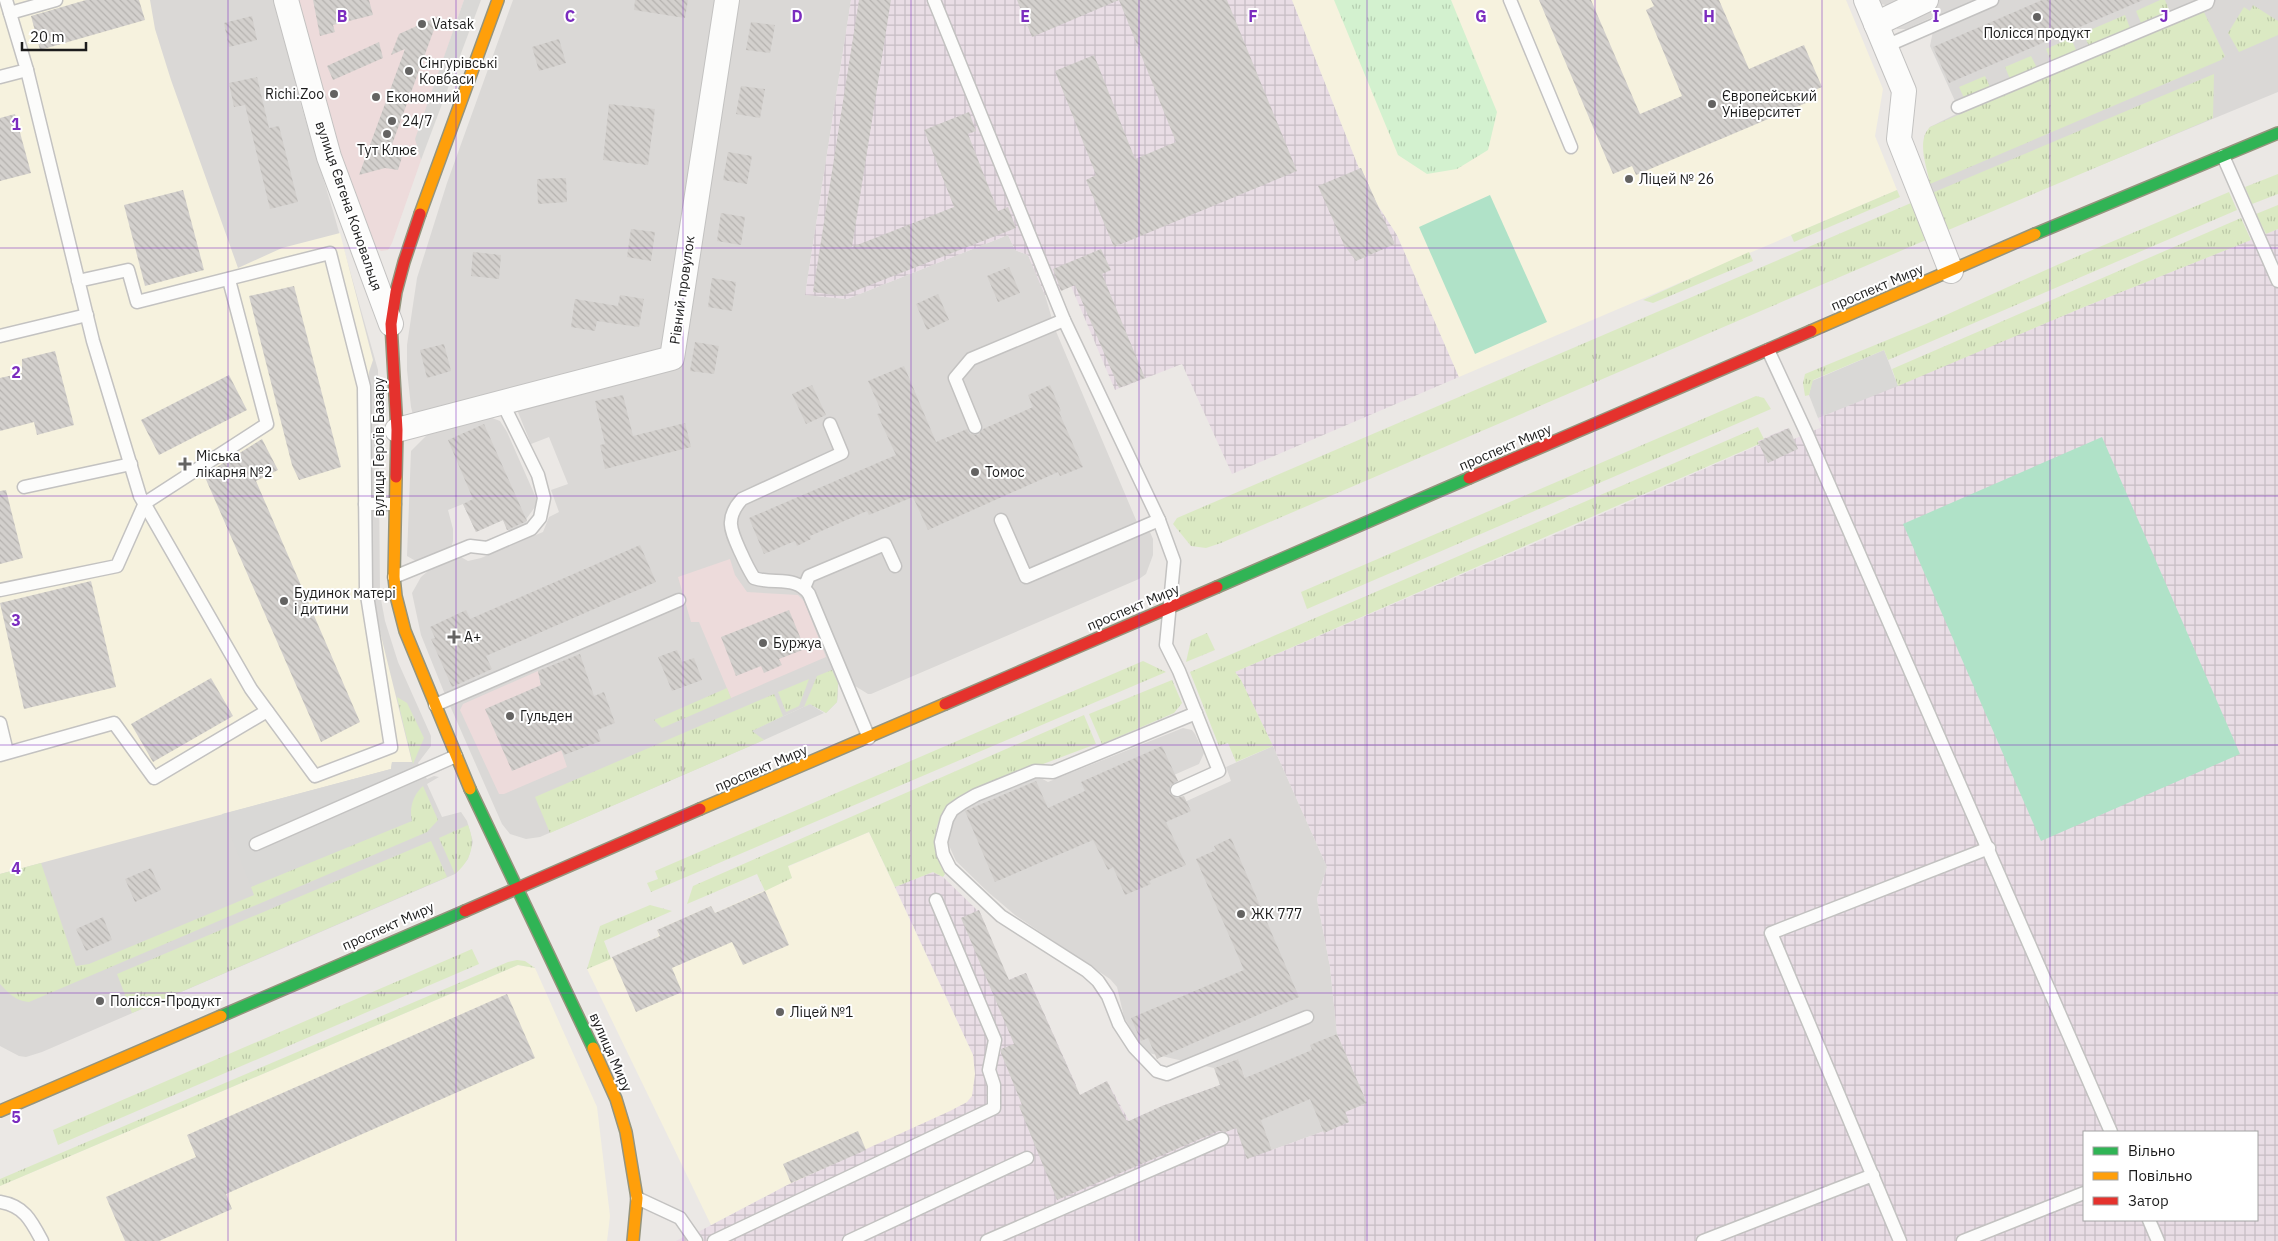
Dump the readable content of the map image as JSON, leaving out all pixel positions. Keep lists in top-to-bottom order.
{
  "streets": {
    "main road": ["проспект Миру", "вулиця Героїв Базару", "вулиця Миру"],
    "street": ["вулиця Євгена Коновальця", "Рівний провулок"]
  },
  "crossings": [
    ["вулиця Євгена Коновальця", "вулиця Героїв Базару"],
    ["проспект Миру", "вулиця Героїв Базару"],
    ["проспект Миру", "вулиця Миру"],
    ["Рівний провулок", "вулиця Героїв Базару"],
    ["вулиця Героїв Базару", "вулиця Миру"]
  ],
  "places": {
    "other": [
      "Полісся продукт",
      "Vatsak",
      "Сінгурівські Ковбаси",
      "Richi.Zoo",
      "Економний",
      "Європейський Університет",
      "24/7",
      "Тут Клює",
      "Ліцей № 26",
      "Томос",
      "Будинок матері і дитини",
      "Буржуа",
      "Гульден",
      "ЖК 777",
      "Полісся-Продукт",
      "Ліцей №1"
    ],
    "health": ["Міська лікарня №2", "A+"]
  },
  "legend": ["Вільно", "Повільно", "Затор"],
  "scale_bar": "20 m",
  "grid": {
    "columns": [
      "B",
      "C",
      "D",
      "E",
      "F",
      "G",
      "H",
      "I",
      "J"
    ],
    "rows": [
      "1",
      "2",
      "3",
      "4",
      "5"
    ]
  }
}
